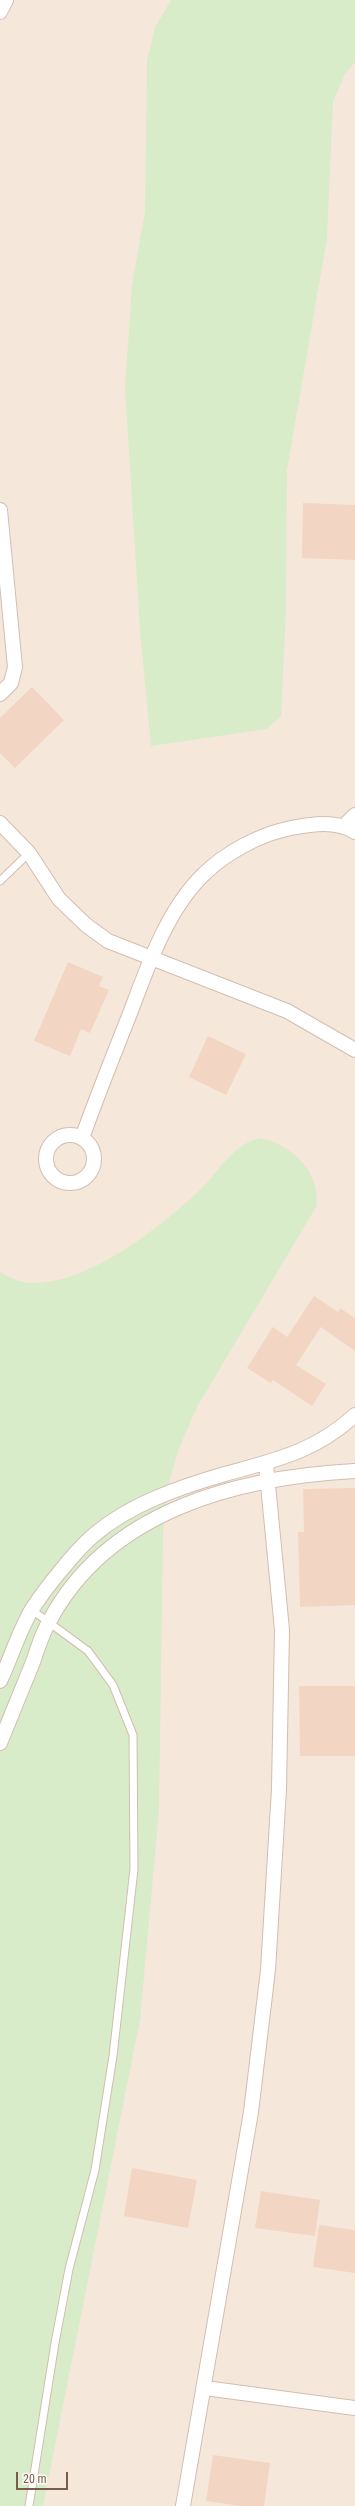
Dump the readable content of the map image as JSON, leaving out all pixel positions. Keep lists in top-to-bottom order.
{
  "scale_bar": "20 m"
}
